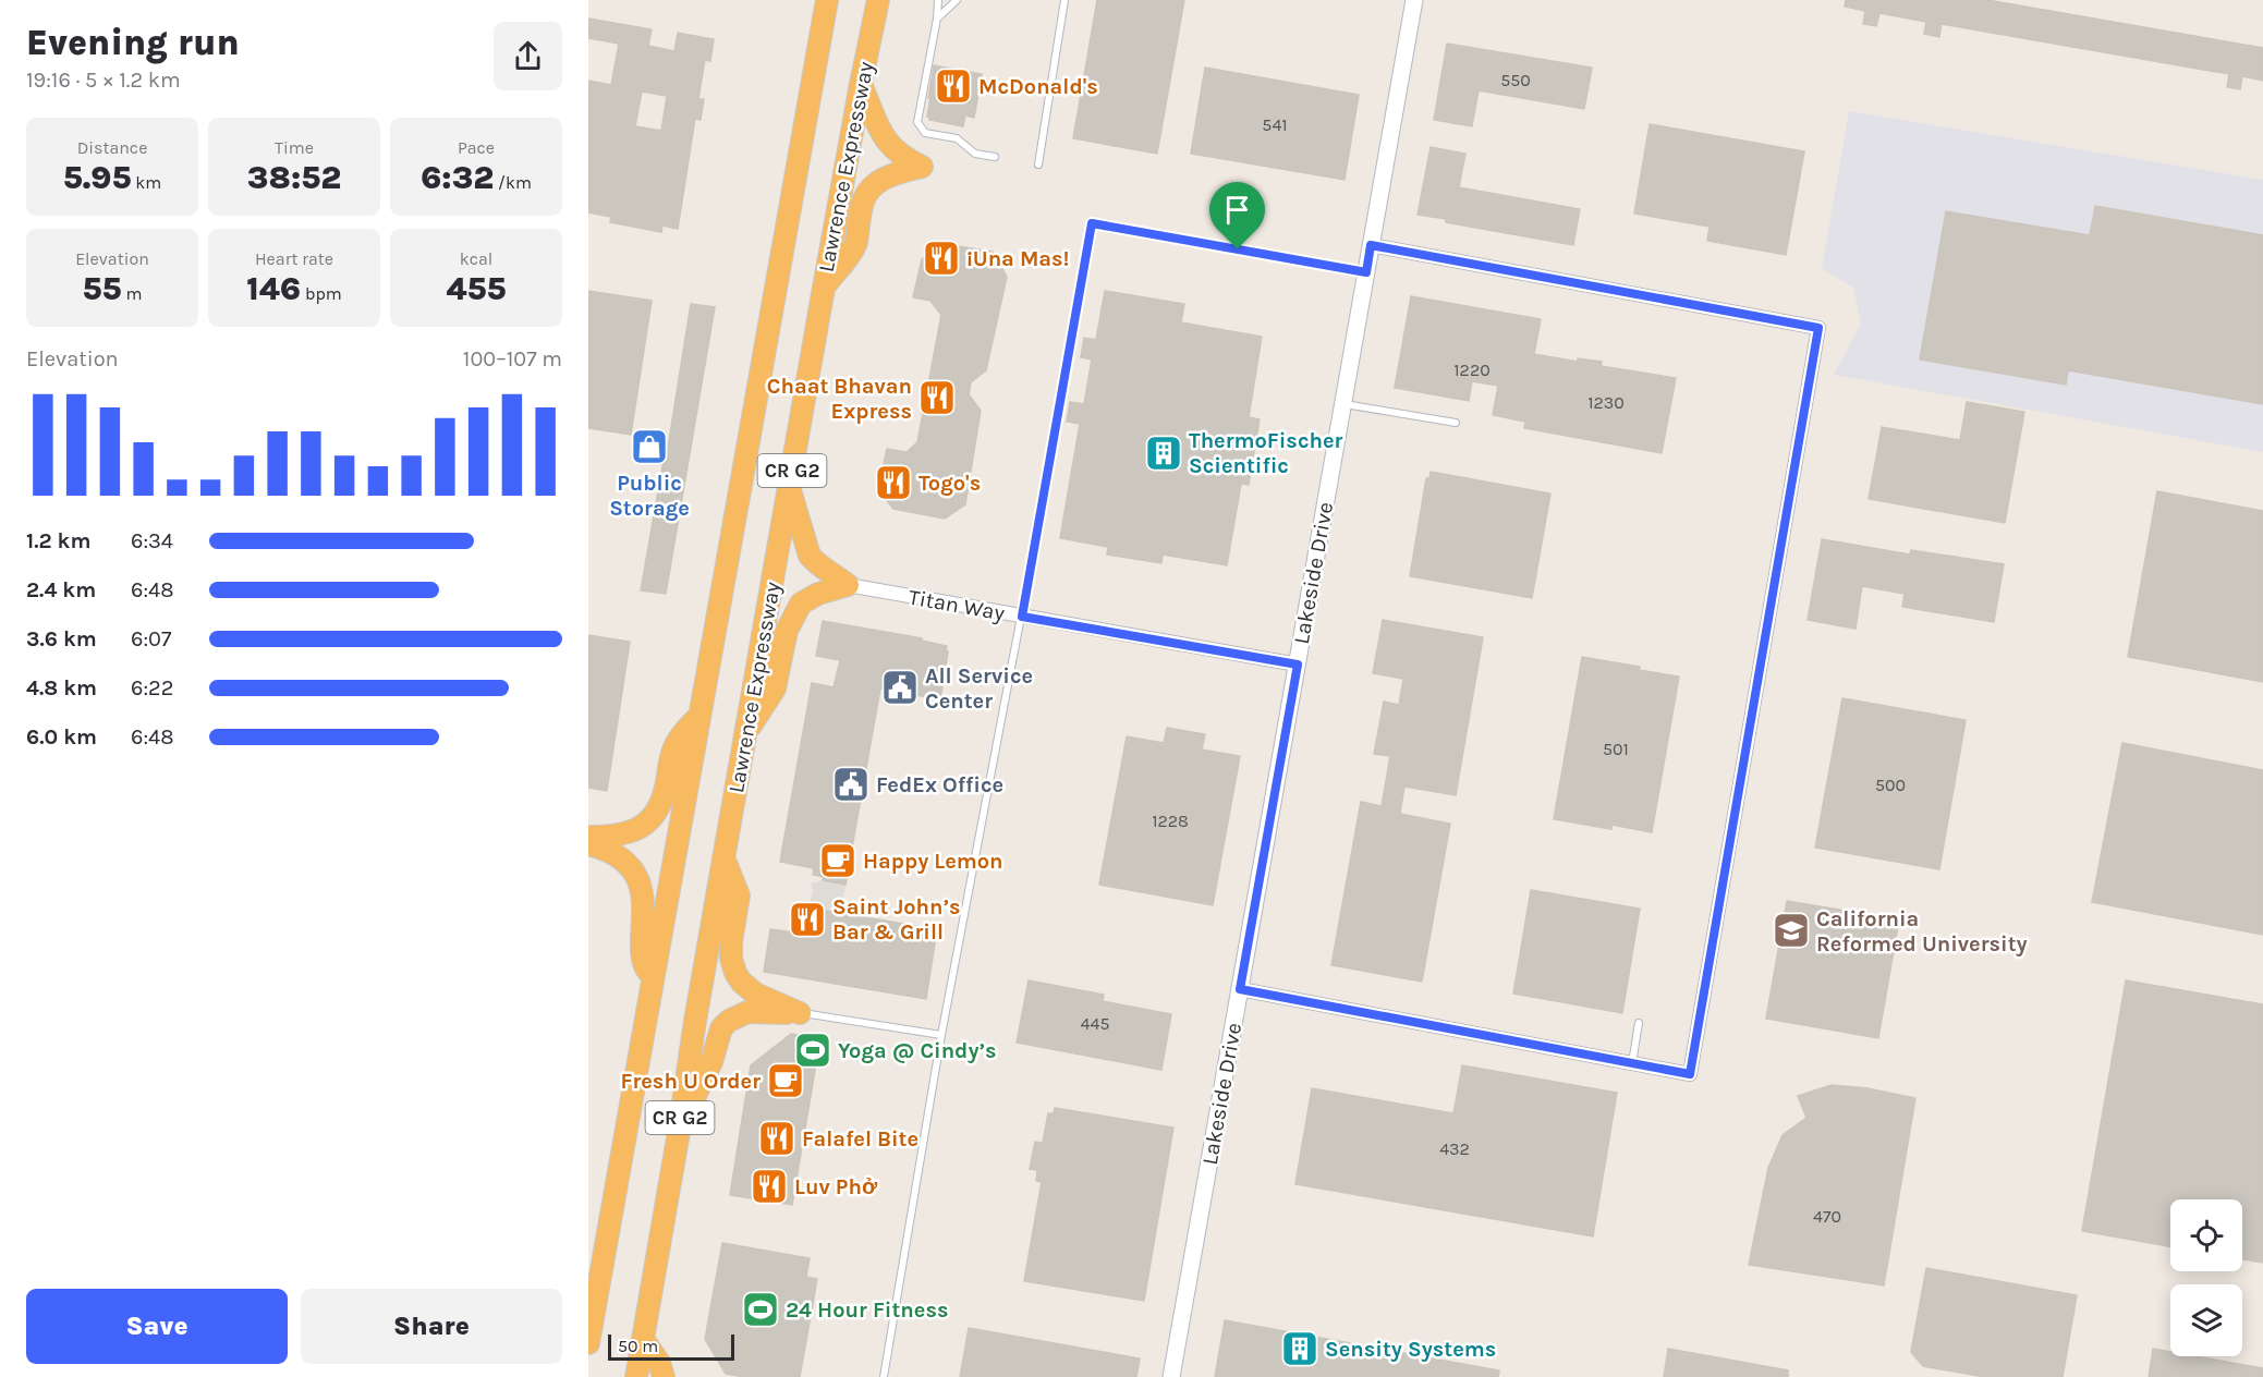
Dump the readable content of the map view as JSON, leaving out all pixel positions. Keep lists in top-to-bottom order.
{
  "streets": {
    "highway": ["Lawrence Expressway", "CR G2"],
    "street": ["Lakeside Drive", "Titan Way"]
  },
  "crossings": [
    ["Lakeside Drive", "Titan Way"]
  ],
  "places": {
    "restaurant": [
      "McDonald's",
      "¡Una Mas!",
      "Chaat Bhavan Express",
      "Togo's",
      "Saint John’s Bar & Grill",
      "Falafel Bite",
      "Luv Phở"
    ],
    "shop": ["Public Storage"],
    "building": ["ThermoFischer Scientific", "Sensity Systems"],
    "public building": ["All Service Center", "FedEx Office"],
    "cafe": ["Happy Lemon", "Fresh U Order"],
    "school or university": ["California Reformed University"],
    "sports": ["Yoga @ Cindy’s", "24 Hour Fitness"]
  },
  "house_numbers": [
    "550",
    "541",
    "1220",
    "1230",
    "501",
    "500",
    "1228",
    "445",
    "432",
    "470"
  ],
  "scale_bar": "50 m",
  "page": {
    "heading": ["Evening run", "19:16 · 5 × 1.2 km"],
    "stats": [
      ["Distance", "5.95 km"],
      ["Time", "38:52"],
      ["Pace", "6:32 /km"],
      ["Elevation", "55 m"],
      ["Heart rate", "146 bpm"],
      ["kcal", "455"]
    ],
    "chart": ["Elevation", "100–107 m"],
    "list": [
      {
        "name": "1.2 km",
        "note": "6:34"
      },
      {
        "name": "2.4 km",
        "note": "6:48"
      },
      {
        "name": "3.6 km",
        "note": "6:07"
      },
      {
        "name": "4.8 km",
        "note": "6:22"
      },
      {
        "name": "6.0 km",
        "note": "6:48"
      }
    ],
    "buttons": ["Save", "Share"],
    "scale": "50 m"
  }
}
